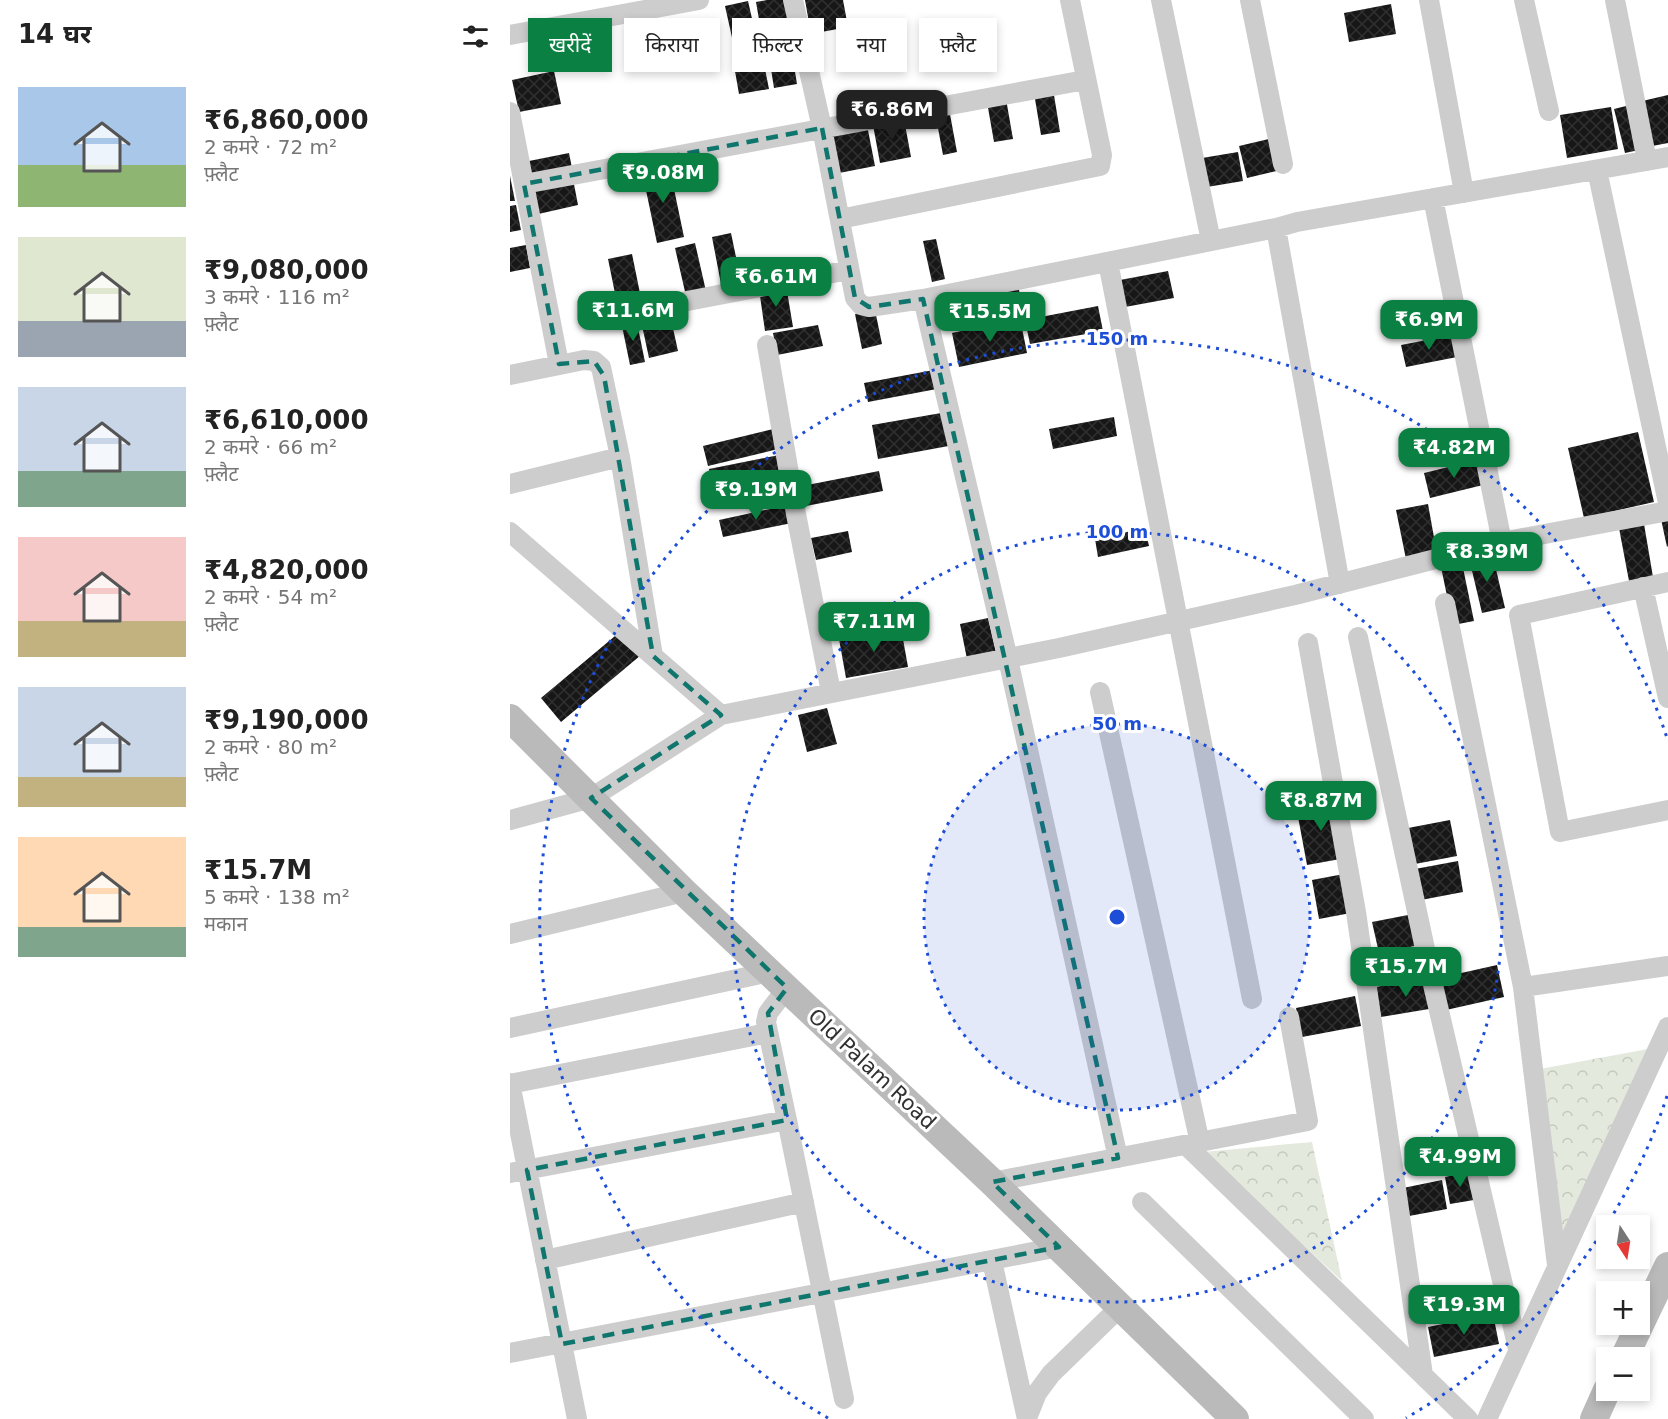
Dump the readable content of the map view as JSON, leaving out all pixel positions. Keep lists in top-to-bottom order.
{
  "streets": {
    "street": ["Old Palam Road"]
  },
  "north": "bottom",
  "page": {
    "heading": "14 घर",
    "chip": [
      "खरीदें",
      "किराया",
      "फ़िल्टर",
      "नया",
      "फ़्लैट"
    ],
    "list": [
      {
        "name": "₹6,860,000",
        "note": "2 कमरे · 72 m² · फ़्लैट"
      },
      {
        "name": "₹9,080,000",
        "note": "3 कमरे · 116 m² · फ़्लैट"
      },
      {
        "name": "₹6,610,000",
        "note": "2 कमरे · 66 m² · फ़्लैट"
      },
      {
        "name": "₹4,820,000",
        "note": "2 कमरे · 54 m² · फ़्लैट"
      },
      {
        "name": "₹9,190,000",
        "note": "2 कमरे · 80 m² · फ़्लैट"
      },
      {
        "name": "₹15.7M",
        "note": "5 कमरे · 138 m² · मकान"
      }
    ],
    "price": [
      "₹6.86M",
      "₹9.08M",
      "₹6.61M",
      "₹11.6M",
      "₹15.5M",
      "₹6.9M",
      "₹4.82M",
      "₹9.19M",
      "₹8.39M",
      "₹7.11M",
      "₹8.87M",
      "₹15.7M",
      "₹4.99M",
      "₹19.3M"
    ],
    "map_buttons": ["+", "−"]
  },
  "rings": ["150 m", "100 m", "50 m"]
}
